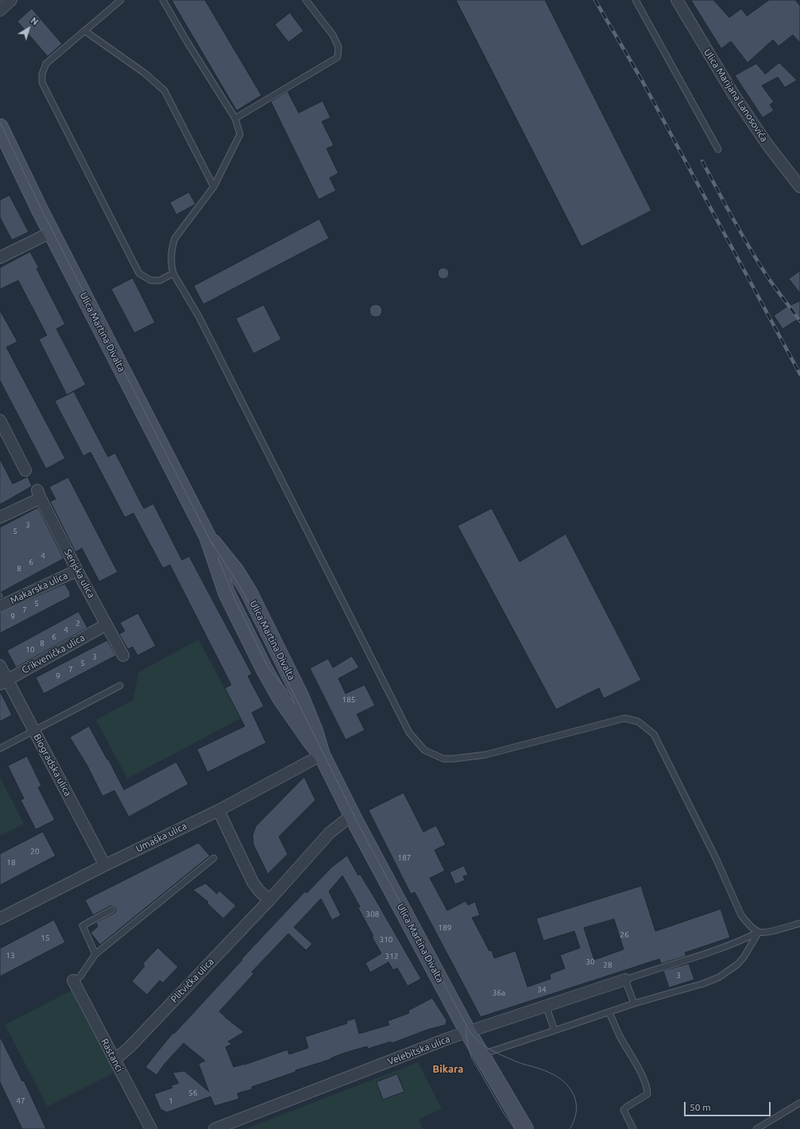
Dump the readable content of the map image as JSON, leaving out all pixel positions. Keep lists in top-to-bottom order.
{
  "streets": {
    "street": [
      "Ulica Marijana Lanosovića",
      "Ulica Martina Divalta",
      "Senjska ulica",
      "Makarska ulica",
      "Crikvenička ulica",
      "Biogradska ulica",
      "Umaška ulica",
      "Plitvička ulica",
      "Velebitska ulica",
      "Rastanci"
    ]
  },
  "crossings": [
    ["Ulica Martina Divalta", "Umaška ulica"],
    ["Ulica Martina Divalta", "Plitvička ulica"],
    ["Ulica Martina Divalta", "Velebitska ulica"],
    ["Senjska ulica", "Makarska ulica"],
    ["Senjska ulica", "Crikvenička ulica"],
    ["Crikvenička ulica", "Biogradska ulica"],
    ["Biogradska ulica", "Umaška ulica"],
    ["Plitvička ulica", "Rastanci"]
  ],
  "districts": ["Bikara"],
  "house_numbers": [
    "3",
    "5",
    "4",
    "6",
    "8",
    "5",
    "7",
    "9",
    "2",
    "4",
    "6",
    "8",
    "10",
    "3",
    "5",
    "7",
    "9",
    "185",
    "20",
    "187",
    "18",
    "308",
    "189",
    "26",
    "15",
    "310",
    "13",
    "312",
    "30",
    "28",
    "3",
    "34",
    "36a",
    "56",
    "47",
    "1"
  ],
  "scale_bar": "50 m",
  "north": "top right"
}
